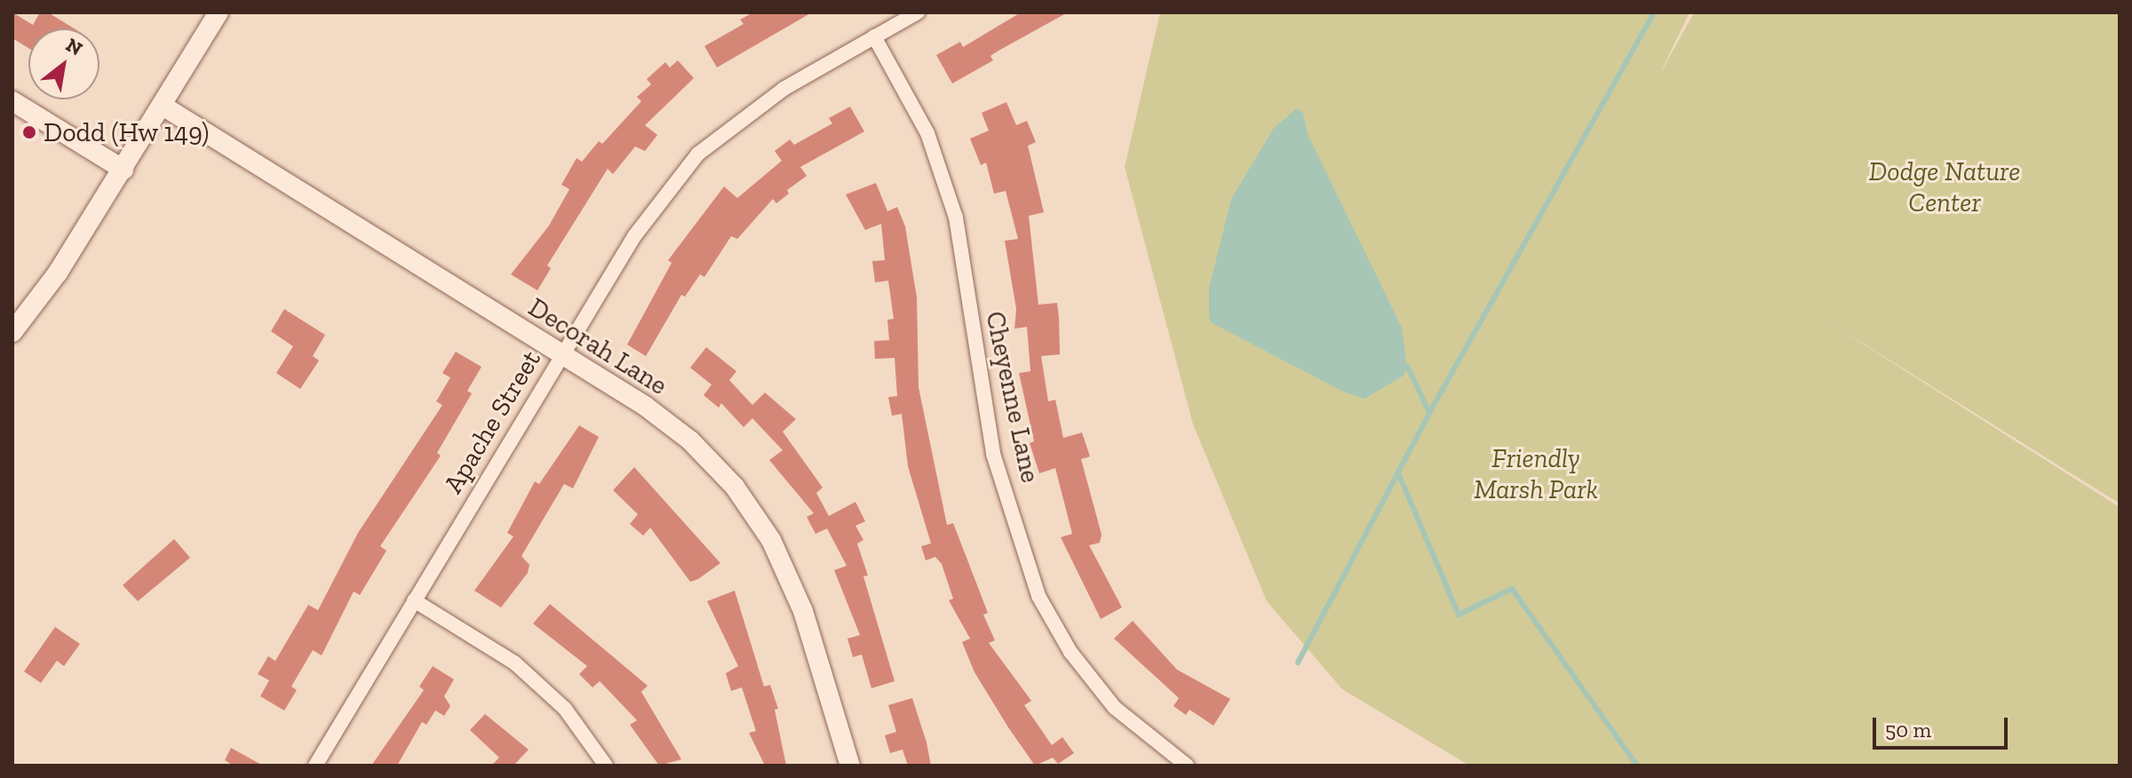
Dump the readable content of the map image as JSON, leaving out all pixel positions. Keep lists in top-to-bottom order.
{
  "streets": {
    "street": ["Decorah Lane", "Cheyenne Lane", "Apache Street"]
  },
  "crossings": [
    ["Decorah Lane", "Apache Street"],
    ["Cheyenne Lane", "Apache Street"]
  ],
  "parks": ["Dodge Nature Center", "Friendly Marsh Park"],
  "places": ["Dodd (Hw 149)"],
  "scale_bar": "50 m",
  "north": "top right"
}
